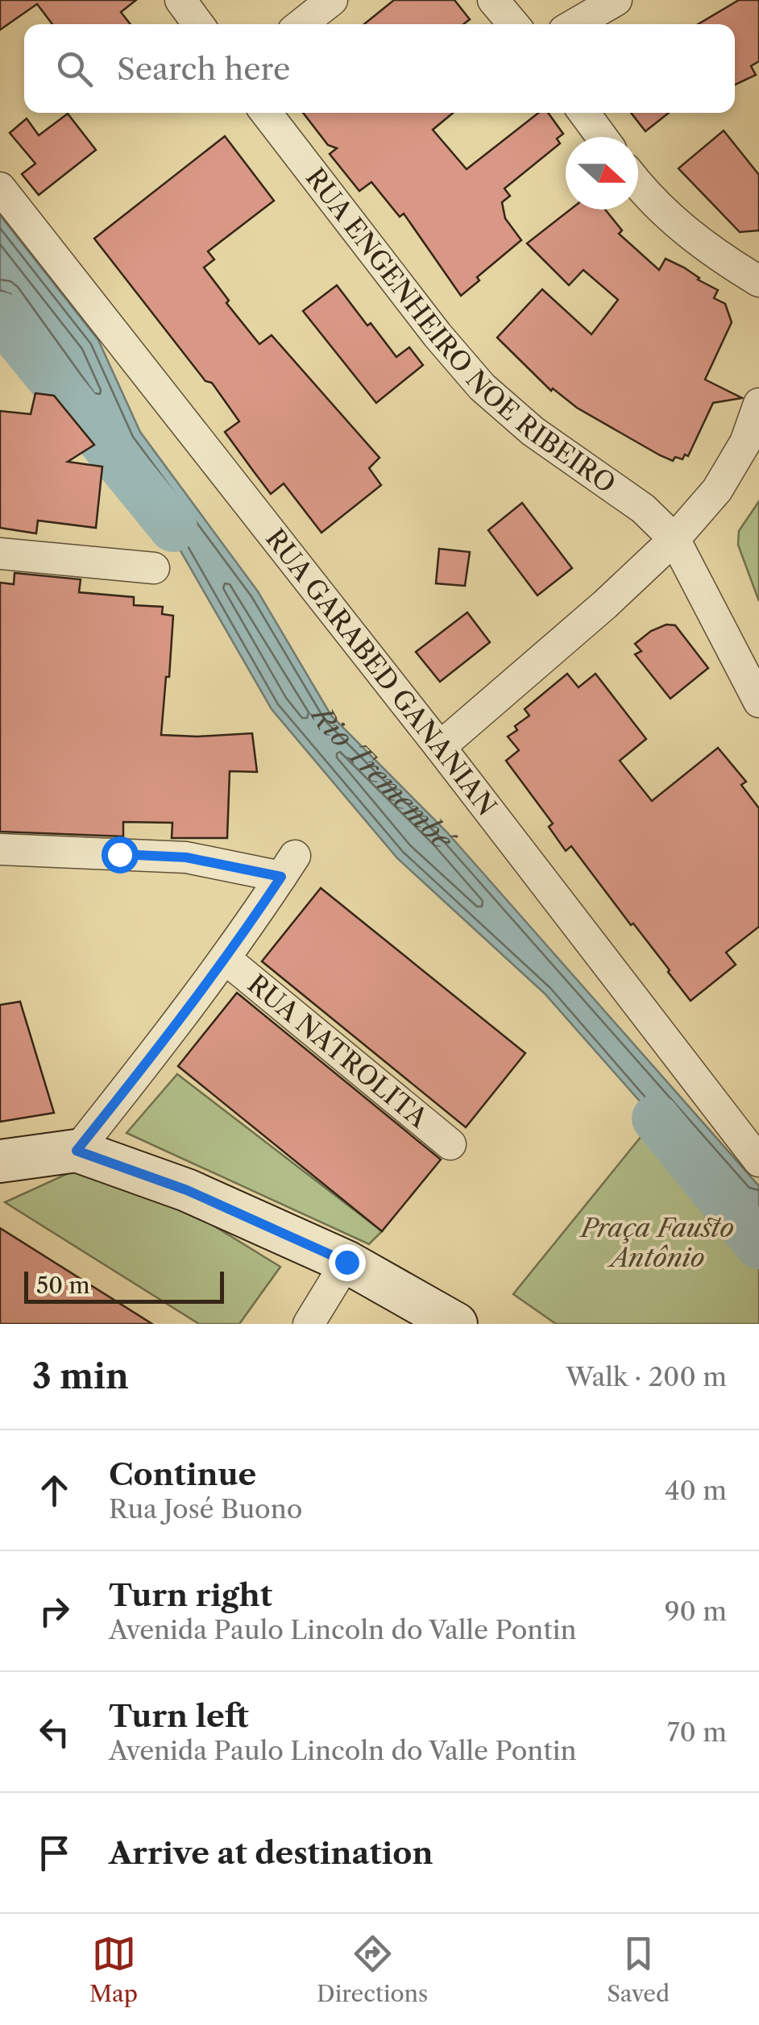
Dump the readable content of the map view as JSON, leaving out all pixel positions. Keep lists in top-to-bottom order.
{
  "streets": {
    "street": ["RUA ENGENHEIRO NOE RIBEIRO", "RUA GARABED GANANIAN", "RUA NATROLITA"]
  },
  "water": ["Rio Tremembé"],
  "parks": ["Praça Fausto Antônio"],
  "scale_bar": "50 m",
  "north": "right",
  "page": {
    "search": "Search here",
    "scale": "50 m",
    "heading": ["3 min", "Walk · 200 m"],
    "list": [
      ["Continue", "Rua José Buono", "40 m"],
      ["Turn right", "Avenida Paulo Lincoln do Valle Pontin", "90 m"],
      ["Turn left", "Avenida Paulo Lincoln do Valle Pontin", "70 m"],
      "Arrive at destination"
    ],
    "nav": ["Map", "Directions", "Saved"]
  }
}
